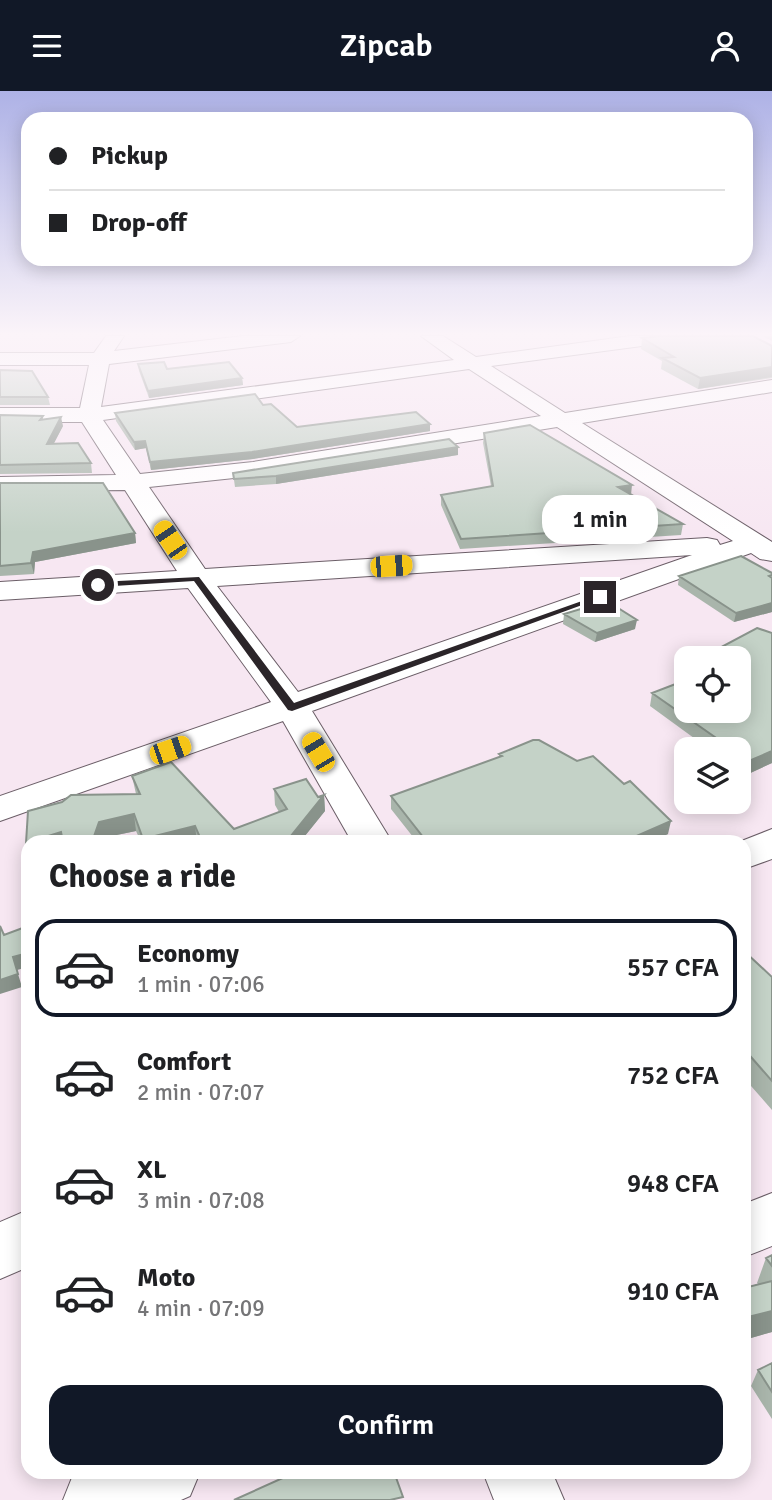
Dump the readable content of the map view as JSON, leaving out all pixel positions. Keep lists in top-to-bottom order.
{
  "page": {
    "header": "Zipcab",
    "banner": ["Pickup", "Drop-off"],
    "bubble": "1 min",
    "heading": "Choose a ride",
    "list": [
      {
        "name": "Economy",
        "note": "1 min · 07:06",
        "value": "557 CFA"
      },
      {
        "name": "Comfort",
        "note": "2 min · 07:07",
        "value": "752 CFA"
      },
      {
        "name": "XL",
        "note": "3 min · 07:08",
        "value": "948 CFA"
      },
      {
        "name": "Moto",
        "note": "4 min · 07:09",
        "value": "910 CFA"
      }
    ],
    "buttons": "Confirm"
  }
}
